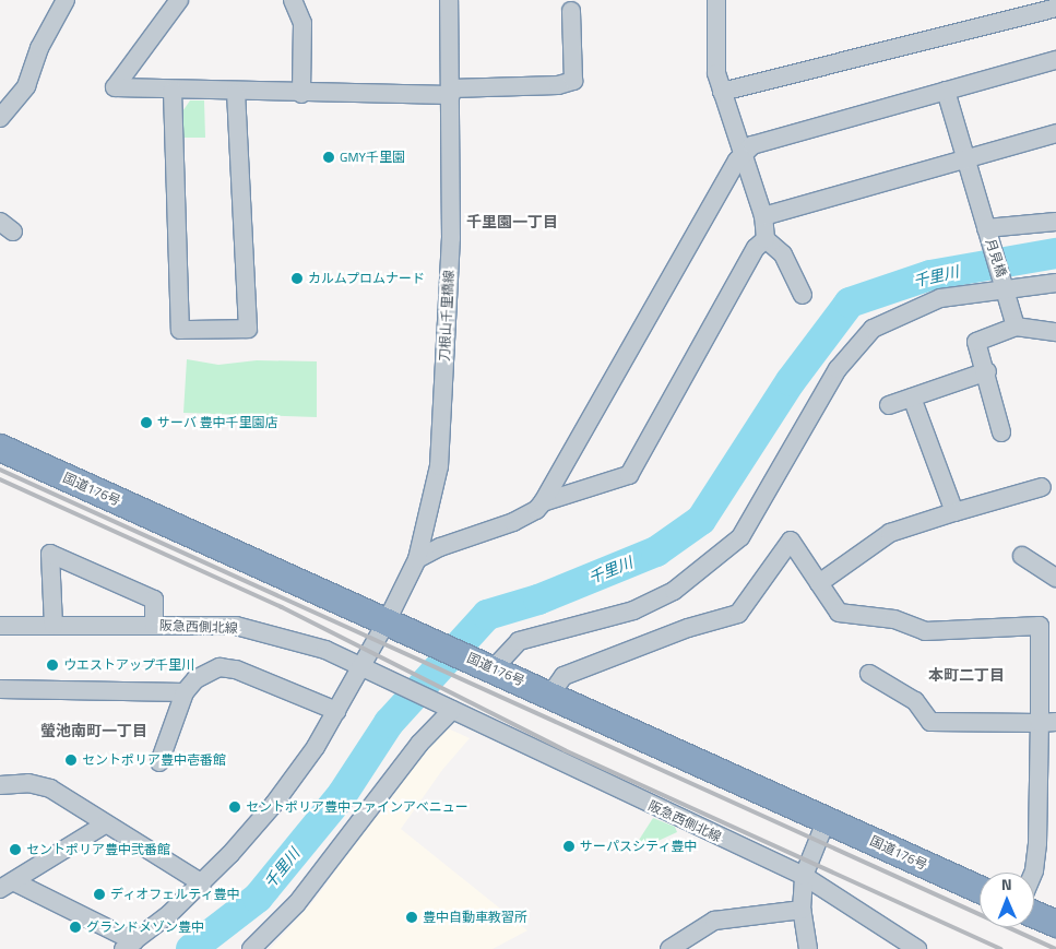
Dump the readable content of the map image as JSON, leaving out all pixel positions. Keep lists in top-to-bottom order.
{
  "streets": {
    "highway": ["国道176号"],
    "street": ["月見橋", "刀根山千里橋線", "阪急西側北線"]
  },
  "crossings": [
    ["刀根山千里橋線", "国道176号"],
    ["刀根山千里橋線", "阪急西側北線"]
  ],
  "districts": ["千里園一丁目", "本町二丁目", "螢池南町一丁目"],
  "water": ["千里川"],
  "places": [
    "GMY千里園",
    "カルムプロムナード",
    "サーバ 豊中千里園店",
    "ウエストアップ千里川",
    "セントポリア豊中壱番館",
    "セントポリア豊中ファインアベニュー",
    "サーパスシティ豊中",
    "セントポリア豊中弐番館",
    "ディオフェルティ豊中",
    "豊中自動車教習所",
    "グランドメゾン豊中"
  ],
  "north": "top"
}
